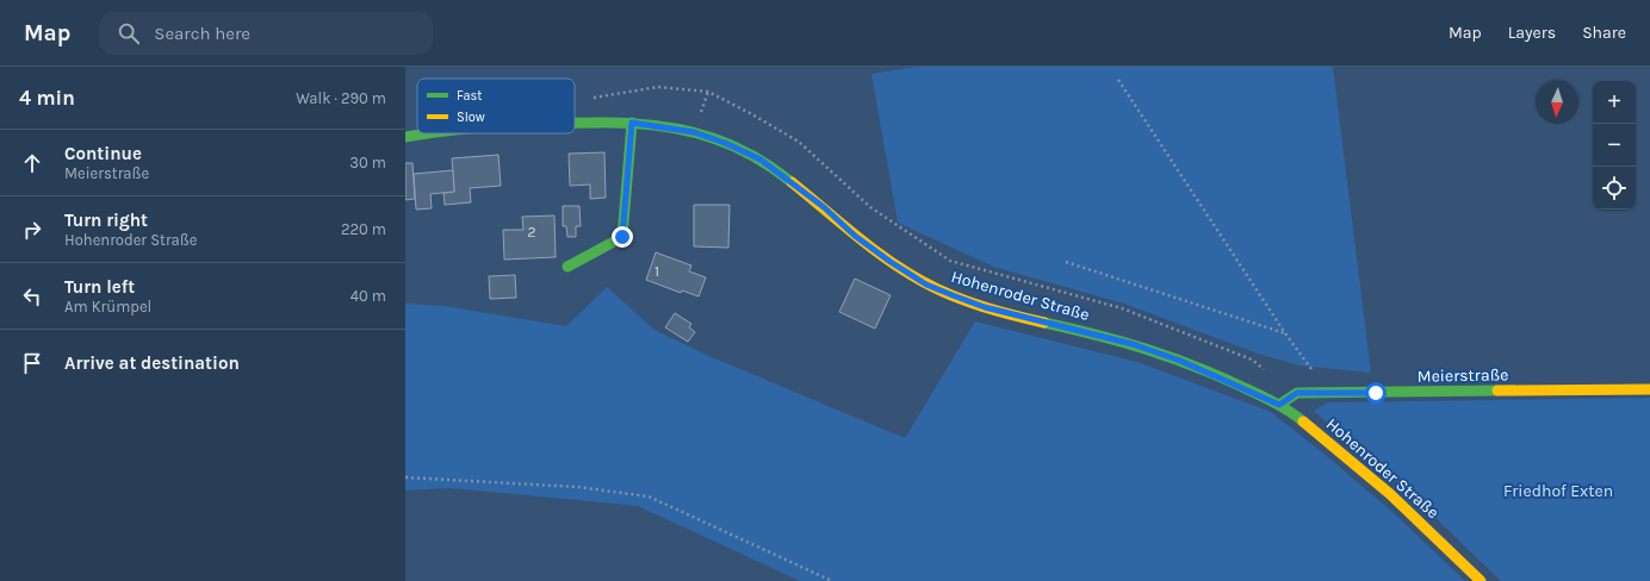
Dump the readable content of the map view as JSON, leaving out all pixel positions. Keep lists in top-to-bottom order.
{
  "streets": {
    "main road": ["Hohenroder Straße", "Meierstraße"]
  },
  "crossings": [
    ["Hohenroder Straße", "Meierstraße"]
  ],
  "parks": ["Friedhof Exten"],
  "house_numbers": ["2", "1"],
  "legend": ["Fast", "Slow"],
  "north": "bottom",
  "page": {
    "header": "Map",
    "search": "Search here",
    "nav": ["Map", "Layers", "Share"],
    "heading": ["4 min", "Walk · 290 m"],
    "map_buttons": ["+", "−"],
    "list": [
      ["Continue", "Meierstraße", "30 m"],
      ["Turn right", "Hohenroder Straße", "220 m"],
      ["Turn left", "Am Krümpel", "40 m"],
      "Arrive at destination"
    ]
  }
}
